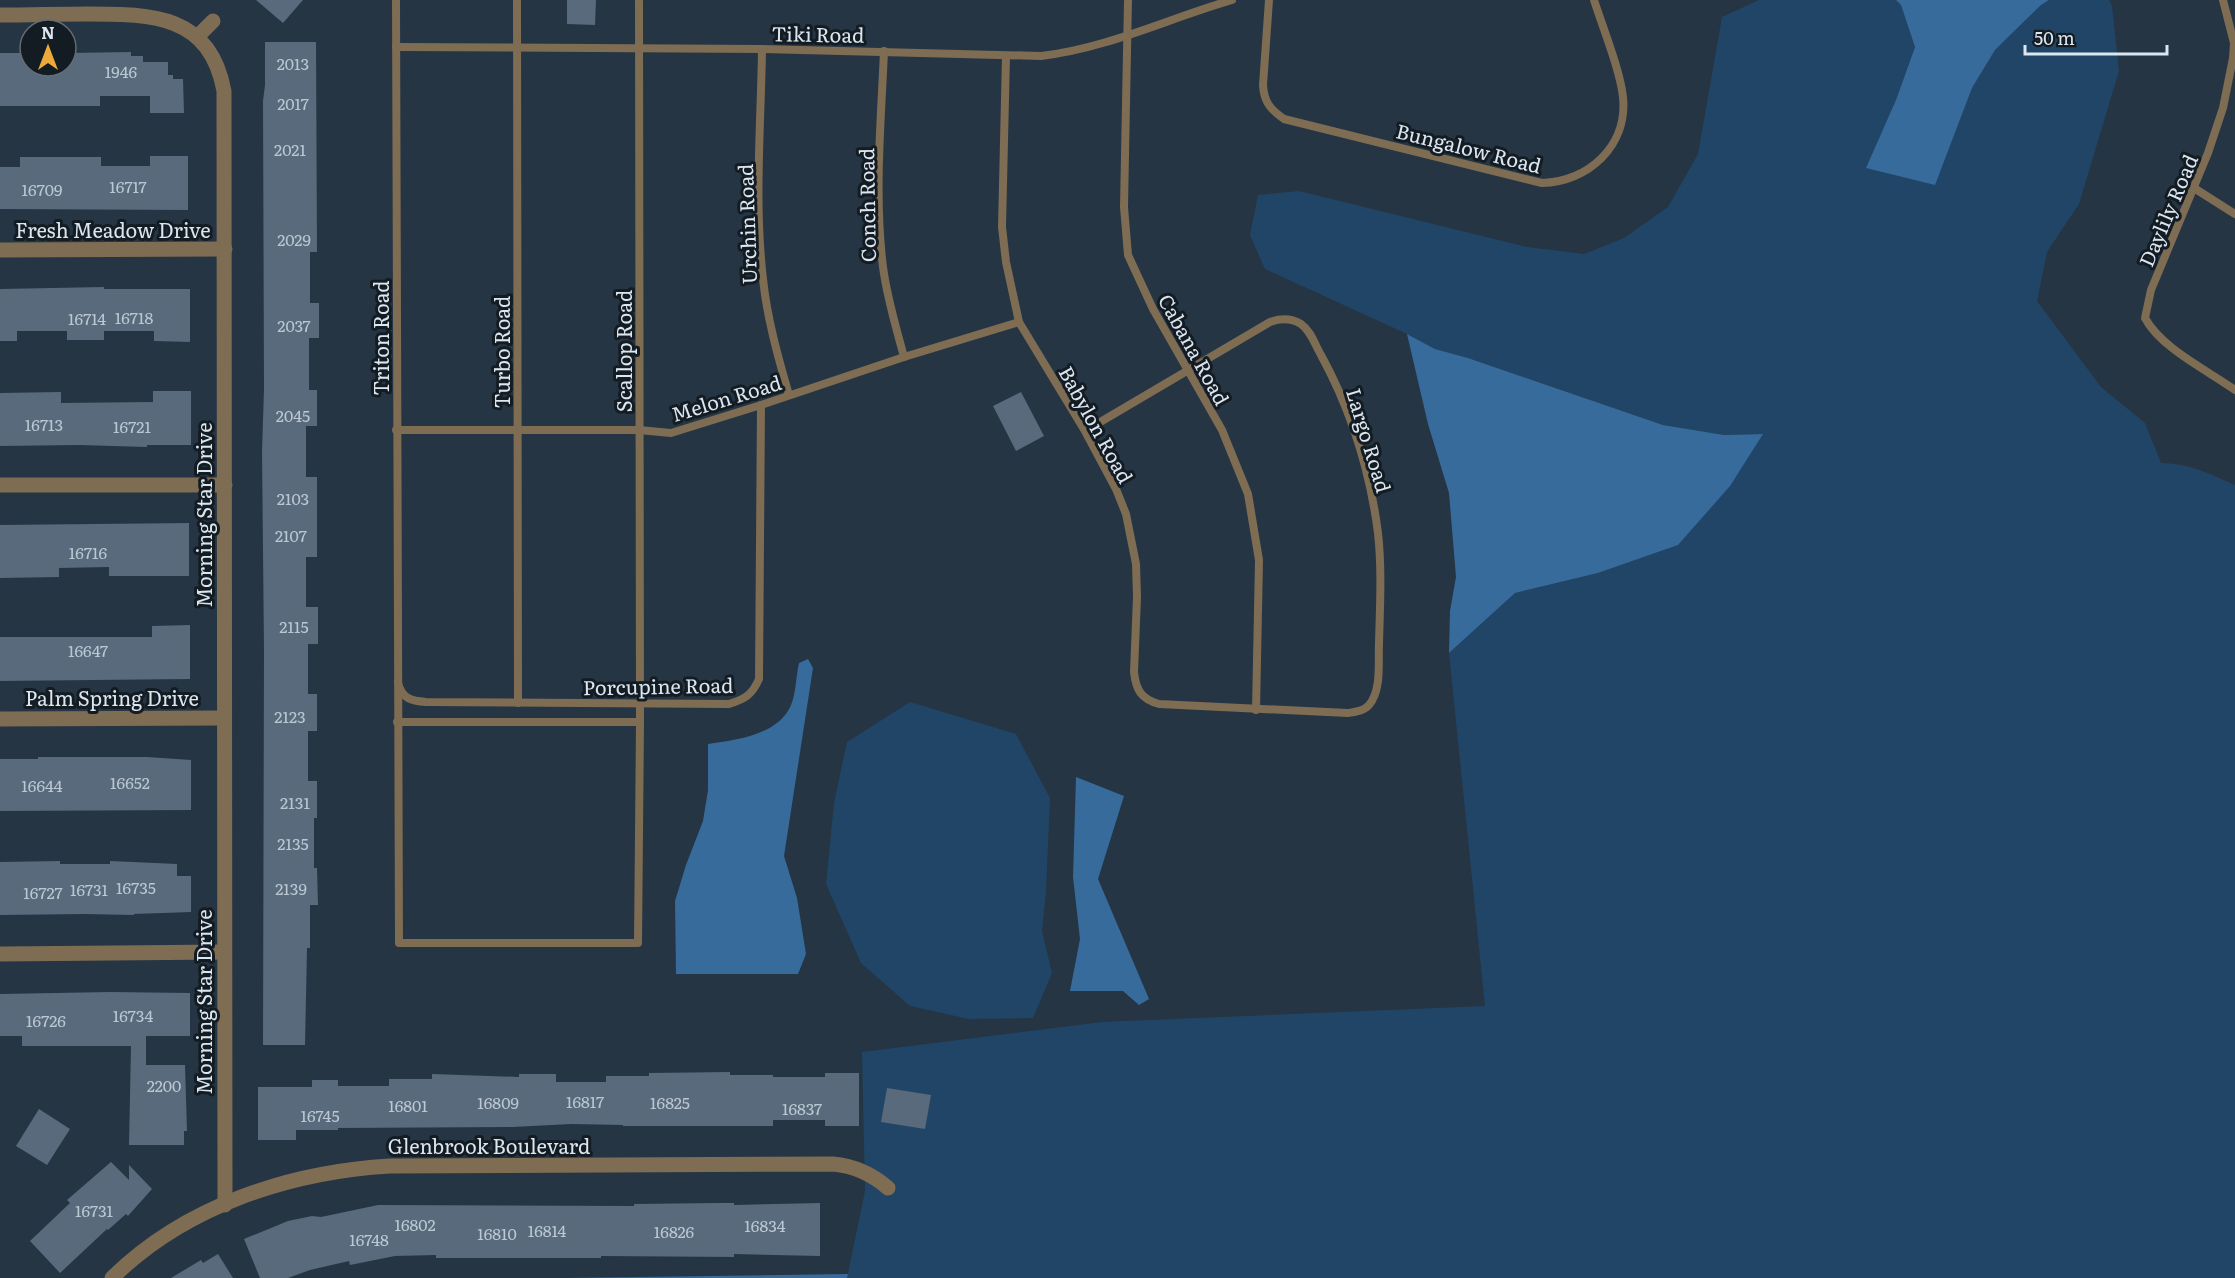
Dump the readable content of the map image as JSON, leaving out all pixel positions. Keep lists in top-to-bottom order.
{
  "streets": {
    "street": [
      "Fresh Meadow Drive",
      "Morning Star Drive",
      "Palm Spring Drive",
      "Glenbrook Boulevard"
    ],
    "lane": [
      "Tiki Road",
      "Bungalow Road",
      "Conch Road",
      "Daylily Road",
      "Urchin Road",
      "Triton Road",
      "Cabana Road",
      "Scallop Road",
      "Turbo Road",
      "Melon Road",
      "Babylon Road",
      "Largo Road",
      "Porcupine Road"
    ]
  },
  "crossings": [
    ["Tiki Road", "Conch Road"],
    ["Tiki Road", "Urchin Road"],
    ["Tiki Road", "Triton Road"],
    ["Tiki Road", "Cabana Road"],
    ["Tiki Road", "Scallop Road"],
    ["Tiki Road", "Turbo Road"],
    ["Tiki Road", "Babylon Road"],
    ["Conch Road", "Melon Road"],
    ["Urchin Road", "Melon Road"],
    ["Fresh Meadow Drive", "Morning Star Drive"],
    ["Triton Road", "Scallop Road"],
    ["Triton Road", "Melon Road"],
    ["Triton Road", "Porcupine Road"],
    ["Cabana Road", "Babylon Road"],
    ["Cabana Road", "Largo Road"],
    ["Scallop Road", "Melon Road"],
    ["Scallop Road", "Porcupine Road"],
    ["Turbo Road", "Melon Road"],
    ["Turbo Road", "Porcupine Road"],
    ["Melon Road", "Babylon Road"],
    ["Melon Road", "Porcupine Road"],
    ["Babylon Road", "Largo Road"],
    ["Morning Star Drive", "Palm Spring Drive"],
    ["Morning Star Drive", "Glenbrook Boulevard"]
  ],
  "house_numbers": [
    "2013",
    "1946",
    "2017",
    "2021",
    "16717",
    "16709",
    "2029",
    "16718",
    "16714",
    "2037",
    "2045",
    "16713",
    "16721",
    "2103",
    "2107",
    "16716",
    "2115",
    "16647",
    "2123",
    "16652",
    "16644",
    "2131",
    "2135",
    "16735",
    "2139",
    "16731",
    "16727",
    "16734",
    "16726",
    "2200",
    "16817",
    "16809",
    "16825",
    "16801",
    "16837",
    "16745",
    "16731",
    "16802",
    "16834",
    "16814",
    "16826",
    "16810",
    "16748"
  ],
  "scale_bar": "50 m",
  "north": "top"
}
